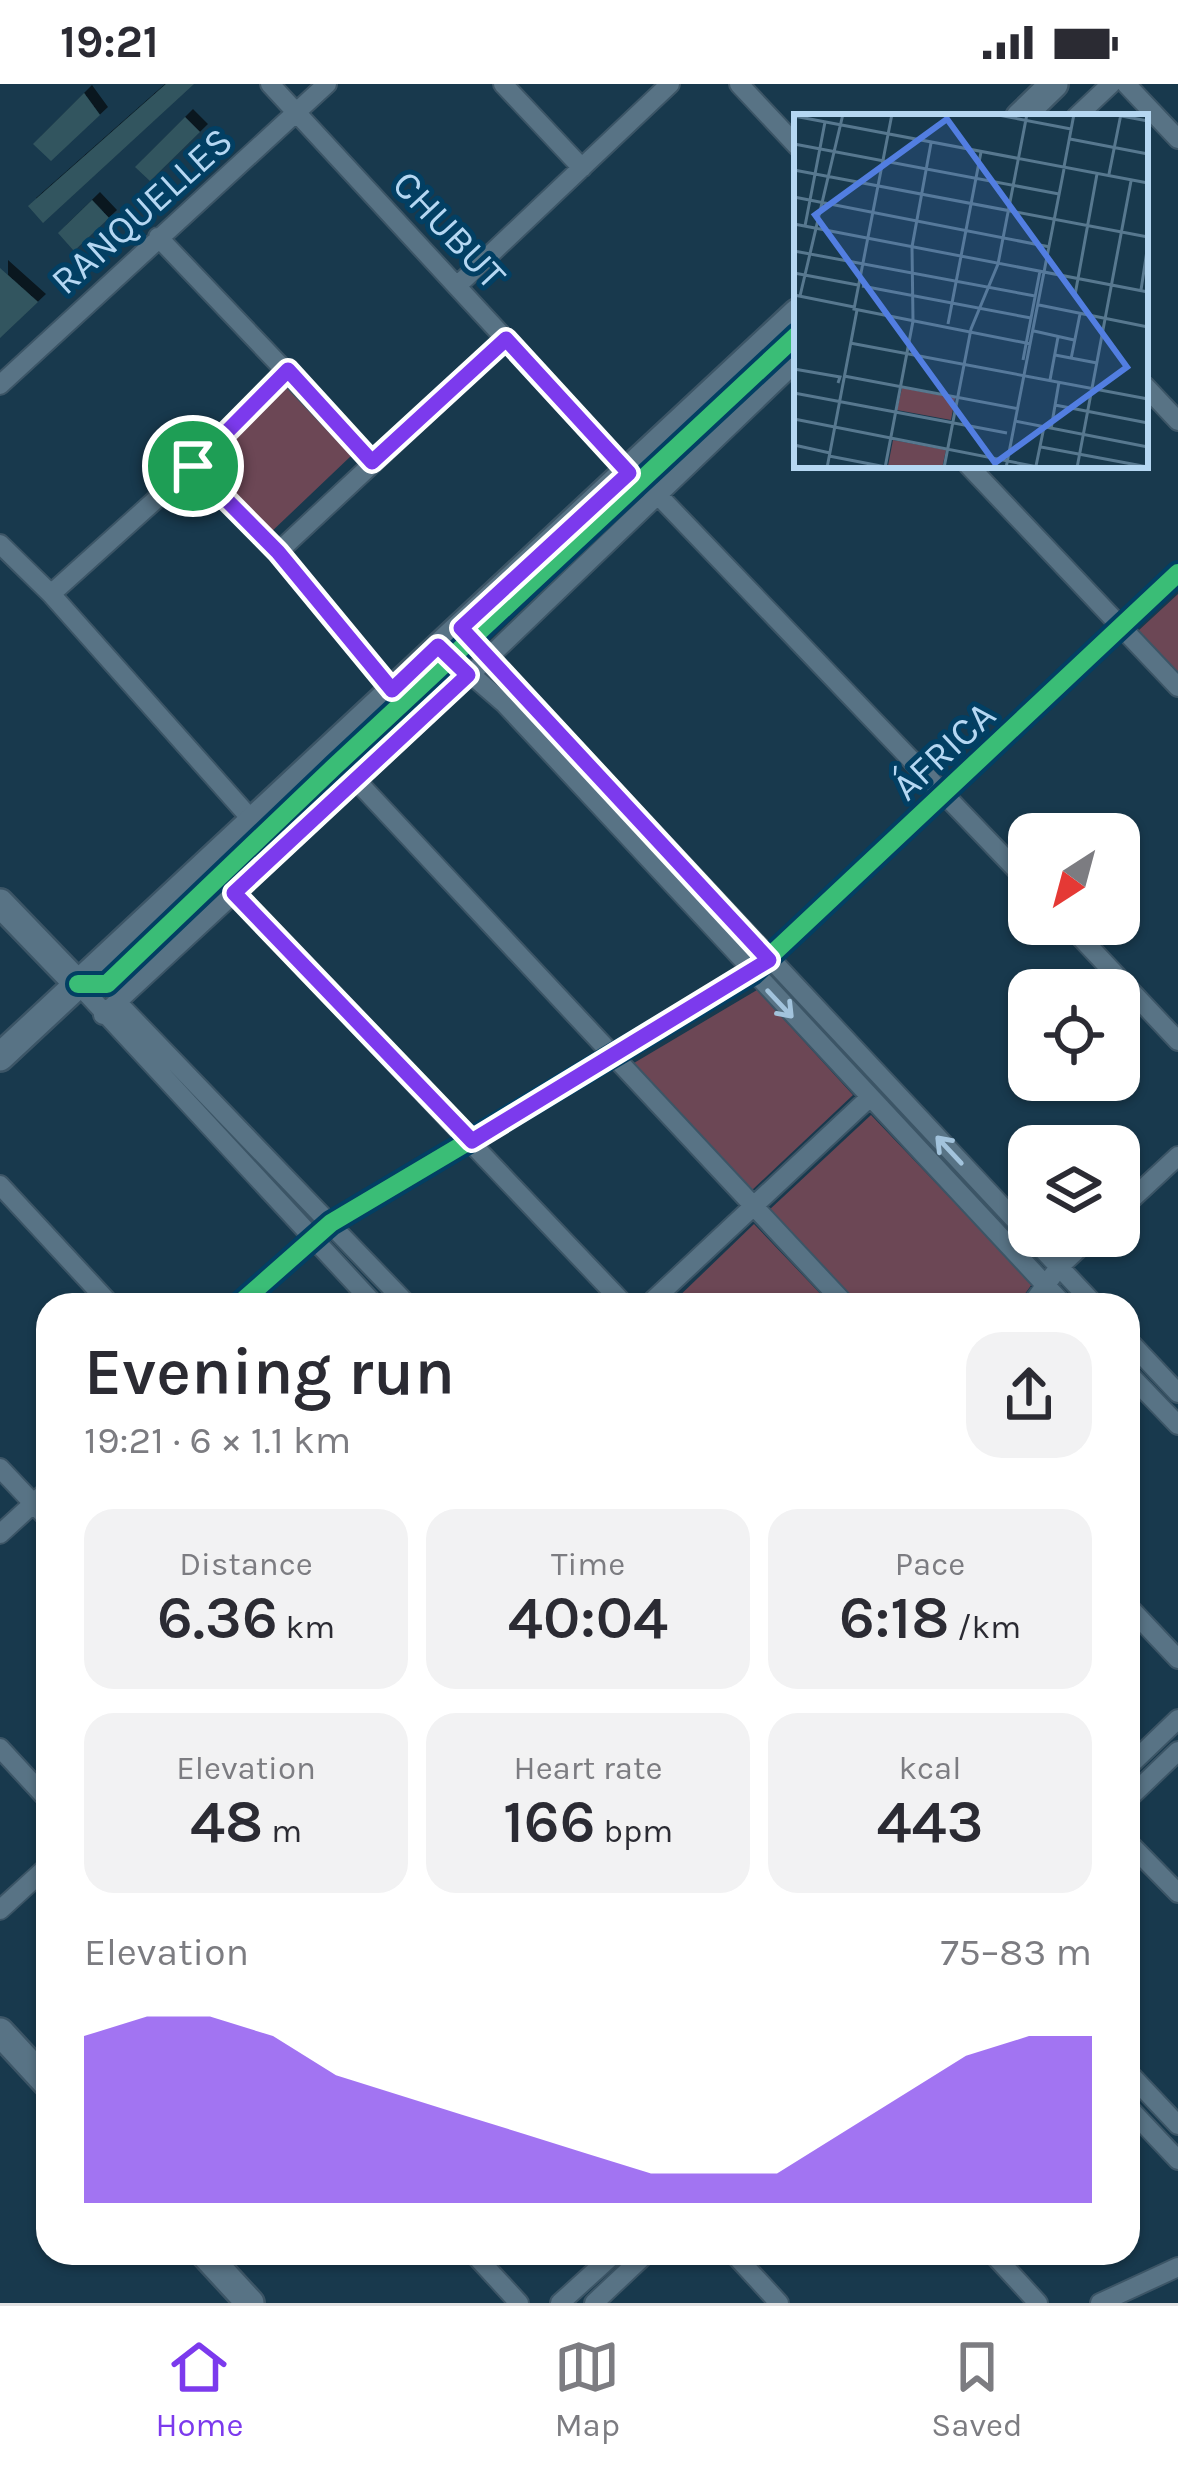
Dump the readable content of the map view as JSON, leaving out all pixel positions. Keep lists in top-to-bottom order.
{
  "streets": {
    "street": ["RANQUELLES", "CHUBUT", "ÁFRICA"]
  },
  "crossings": [
    ["RANQUELLES", "CHUBUT"],
    ["CHUBUT", "ÁFRICA"]
  ],
  "north": "bottom left",
  "page": {
    "status": "19:21",
    "heading": ["Evening run", "19:21 · 6 × 1.1 km"],
    "stats": [
      ["Distance", "6.36 km"],
      ["Time", "40:04"],
      ["Pace", "6:18 /km"],
      ["Elevation", "48 m"],
      ["Heart rate", "166 bpm"],
      ["kcal", "443"]
    ],
    "chart": ["Elevation", "75–83 m"],
    "tabs": ["Home", "Map", "Saved"]
  }
}
